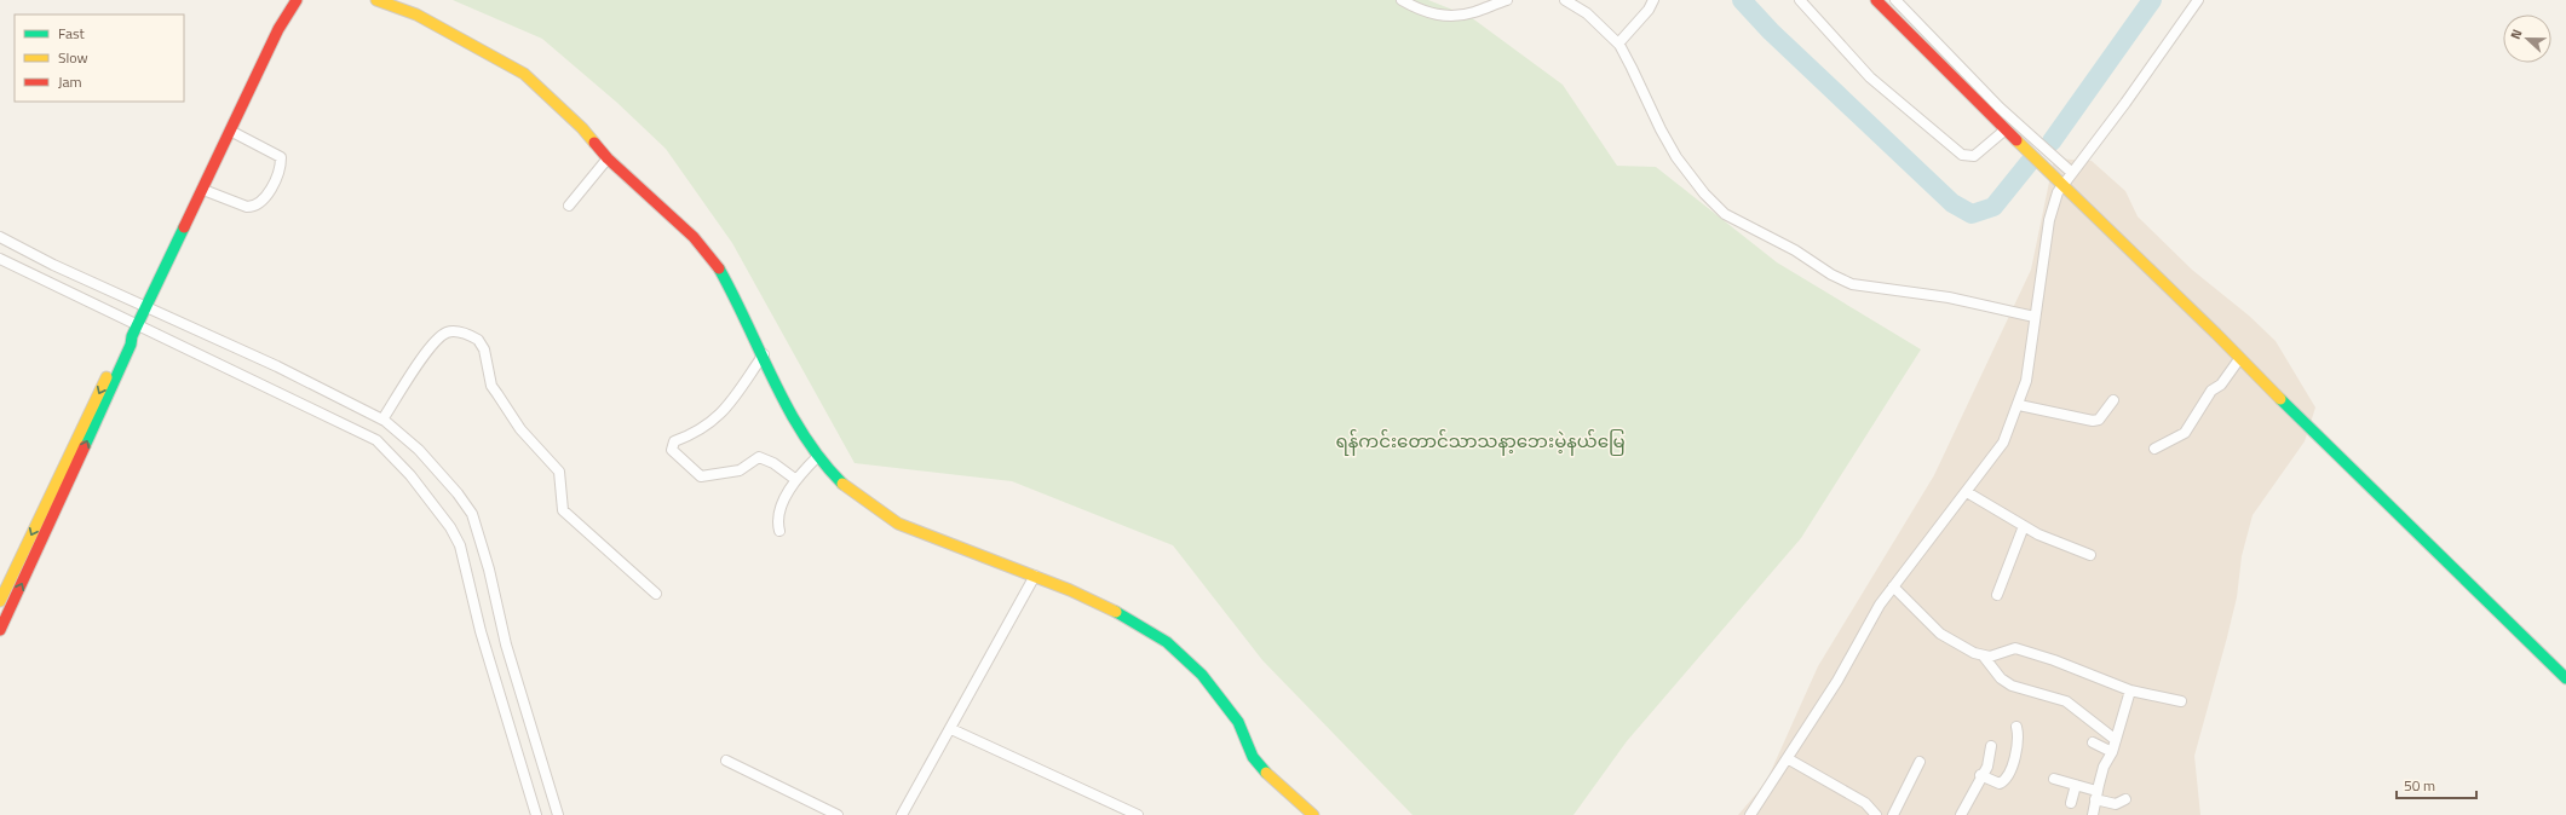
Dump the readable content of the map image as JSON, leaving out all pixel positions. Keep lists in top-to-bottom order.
{
  "parks": ["ရန်ကင်းတောင်သာသနာ့ဘေးမဲ့နယ်မြေ"],
  "legend": ["Fast", "Slow", "Jam"],
  "scale_bar": "50 m",
  "north": "left"
}
